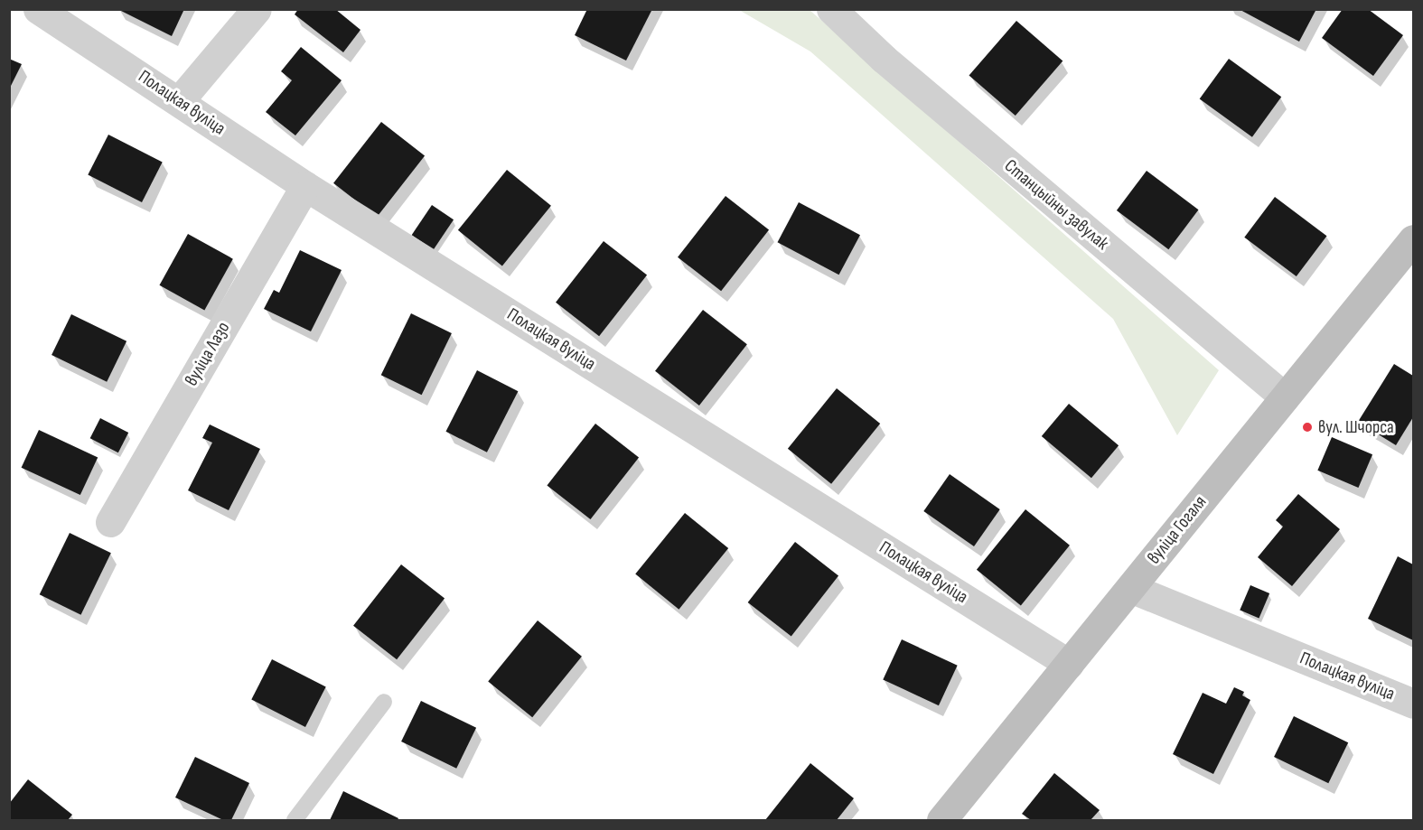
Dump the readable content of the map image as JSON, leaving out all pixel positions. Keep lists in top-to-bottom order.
{
  "streets": {
    "main road": ["вуліца Гогаля"],
    "street": ["Полацкая вуліца", "Станцыйны завулак", "вуліца Лазо"]
  },
  "crossings": [
    ["Полацкая вуліца", "вуліца Лазо"],
    ["Полацкая вуліца", "вуліца Гогаля"],
    ["Станцыйны завулак", "вуліца Гогаля"]
  ],
  "places": ["вул. Шчорса"]
}
